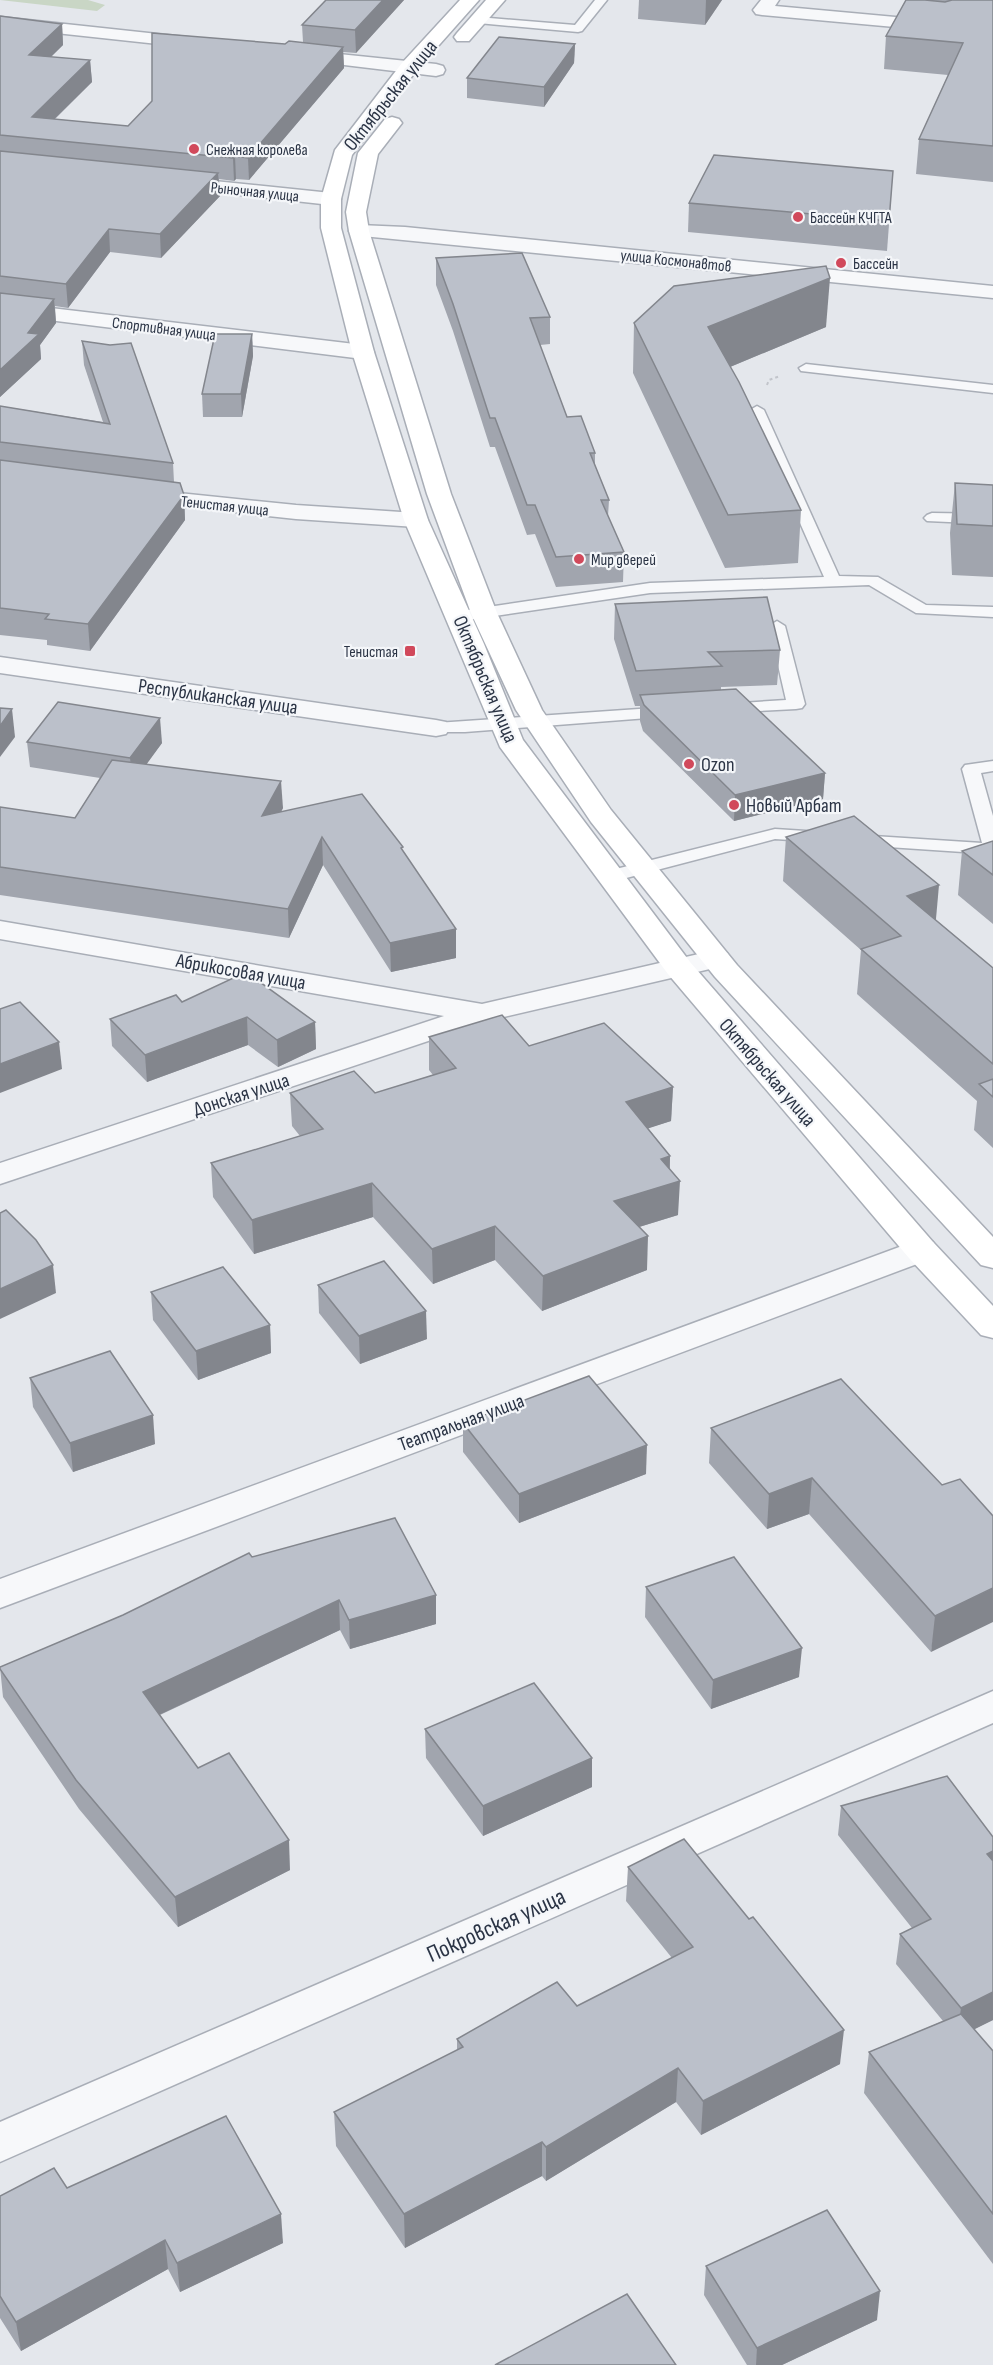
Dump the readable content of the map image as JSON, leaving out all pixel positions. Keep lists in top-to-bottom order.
{
  "streets": {
    "main road": ["Октябрьская улица"],
    "street": [
      "Рыночная улица",
      "улица Космонавтов",
      "Спортивная улица",
      "Тенистая улица",
      "Республиканская улица",
      "Абрикосовая улица",
      "Донская улица",
      "Театральная улица",
      "Покровская улица"
    ]
  },
  "crossings": [
    ["Октябрьская улица", "Рыночная улица"],
    ["Октябрьская улица", "улица Космонавтов"],
    ["Октябрьская улица", "Спортивная улица"],
    ["Октябрьская улица", "Тенистая улица"],
    ["Октябрьская улица", "Донская улица"],
    ["Октябрьская улица", "Театральная улица"],
    ["Абрикосовая улица", "Донская улица"]
  ],
  "places": {
    "other": [
      "Снежная королева",
      "Бассейн КЧГТА",
      "Бассейн",
      "Мир дверей",
      "Ozon",
      "Новый Арбат"
    ],
    "transit": ["Тенистая"]
  }
}
